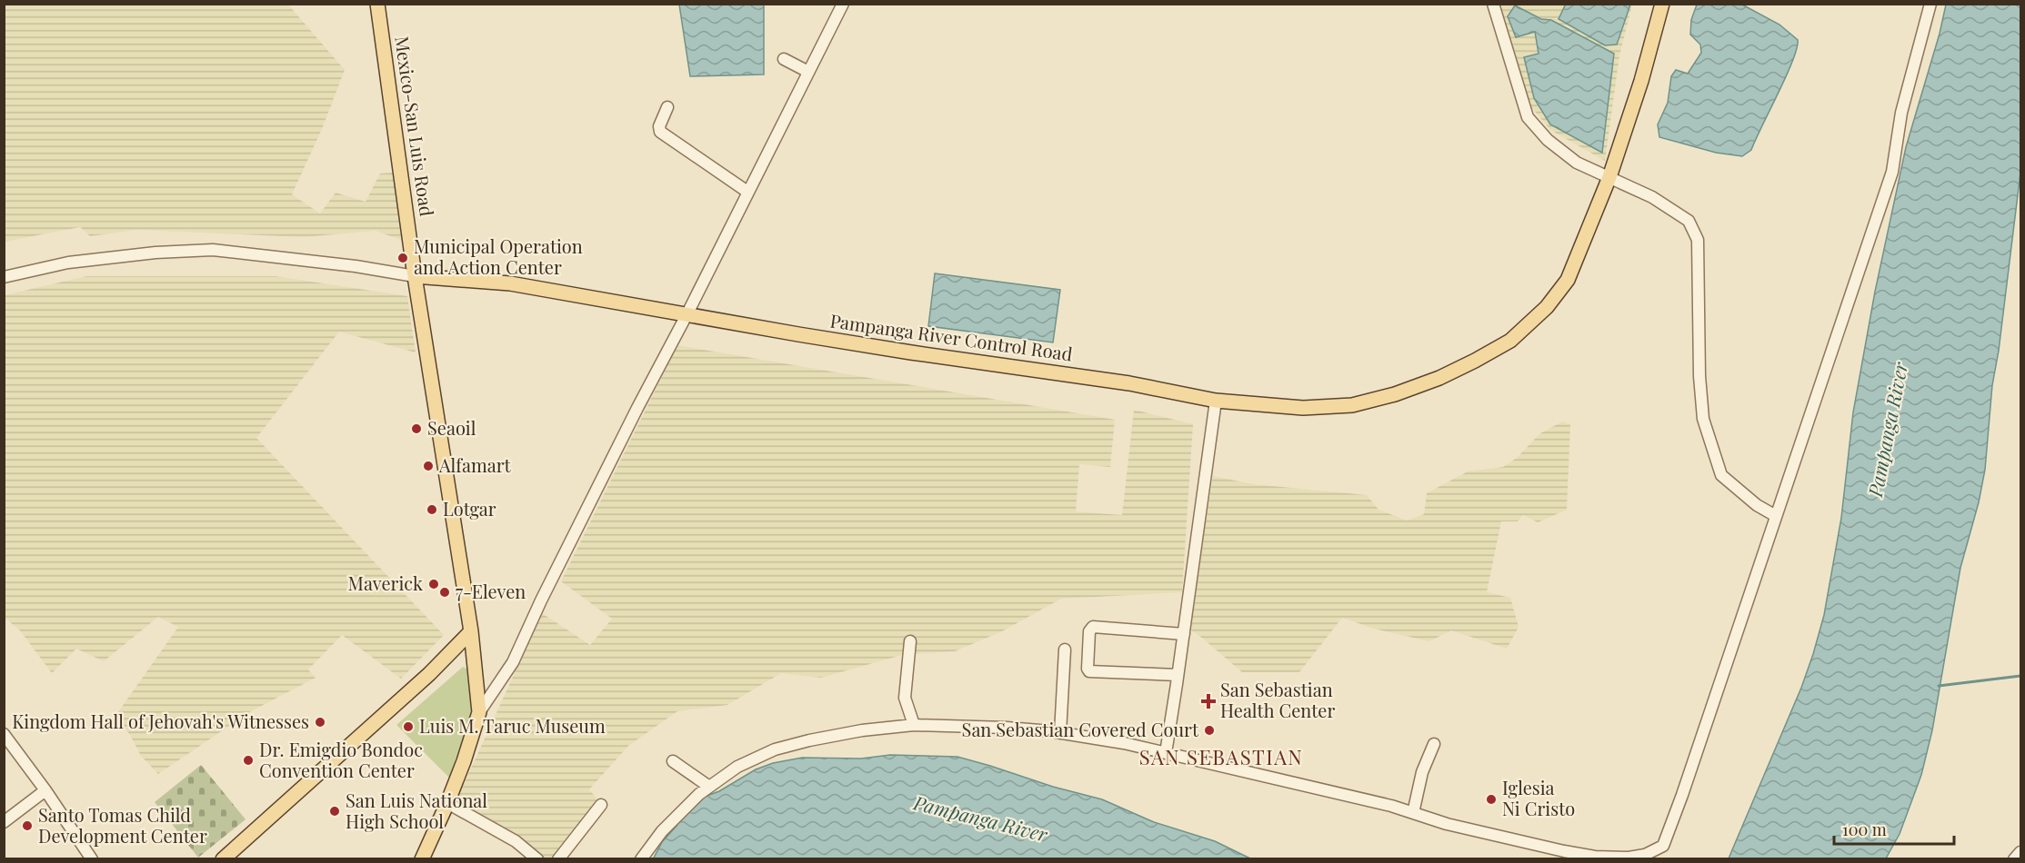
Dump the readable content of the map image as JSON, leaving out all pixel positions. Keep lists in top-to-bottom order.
{
  "streets": {
    "main road": ["Mexico-San Luis Road", "Pampanga River Control Road"]
  },
  "crossings": [
    ["Mexico-San Luis Road", "Pampanga River Control Road"]
  ],
  "districts": ["SAN SEBASTIAN"],
  "water": ["Pampanga River"],
  "places": {
    "other": [
      "Municipal Operation and Action Center",
      "Seaoil",
      "Alfamart",
      "Lotgar",
      "Maverick",
      "7-Eleven",
      "Kingdom Hall of Jehovah's Witnesses",
      "Luis M. Taruc Museum",
      "San Sebastian Covered Court",
      "Dr. Emigdio Bondoc Convention Center",
      "Iglesia Ni Cristo",
      "San Luis National High School",
      "Santo Tomas Child Development Center"
    ],
    "health": ["San Sebastian Health Center"]
  },
  "scale_bar": "100 m"
}
